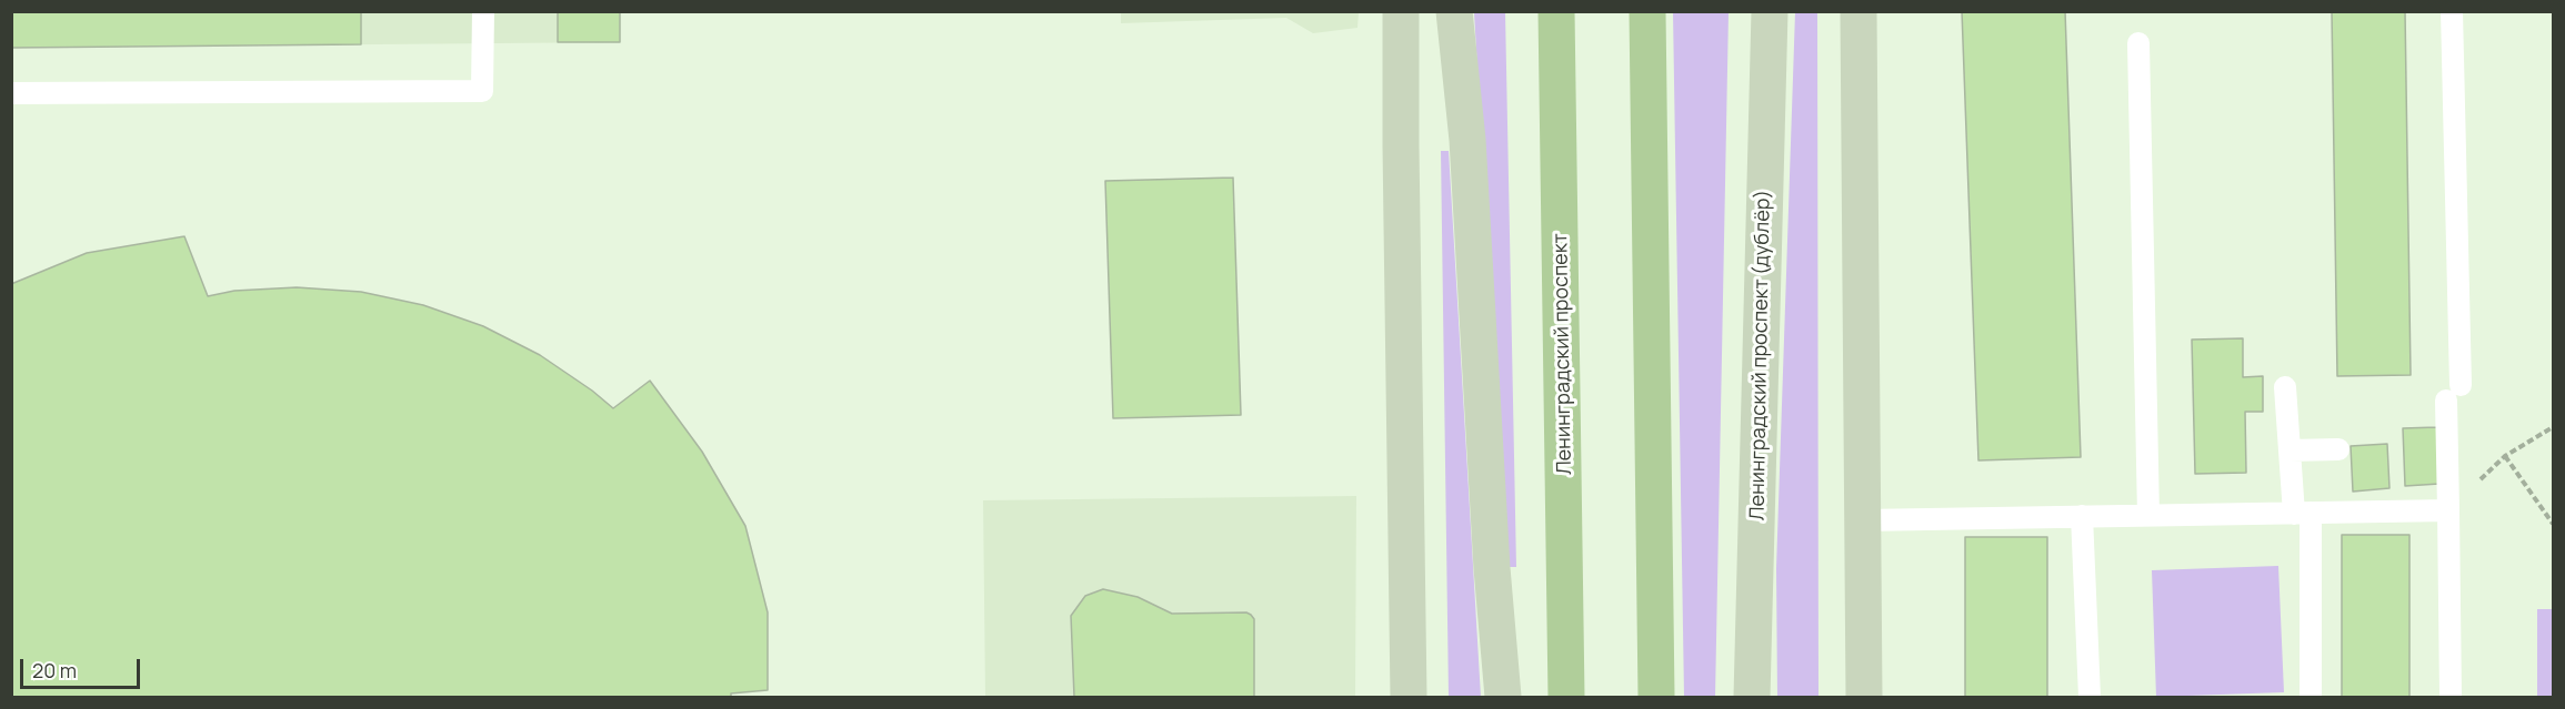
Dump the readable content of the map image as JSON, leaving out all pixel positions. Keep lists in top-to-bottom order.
{
  "streets": {
    "main road": ["Ленинградский проспект", "Ленинградский проспект (дублёр)"]
  },
  "scale_bar": "20 m"
}
